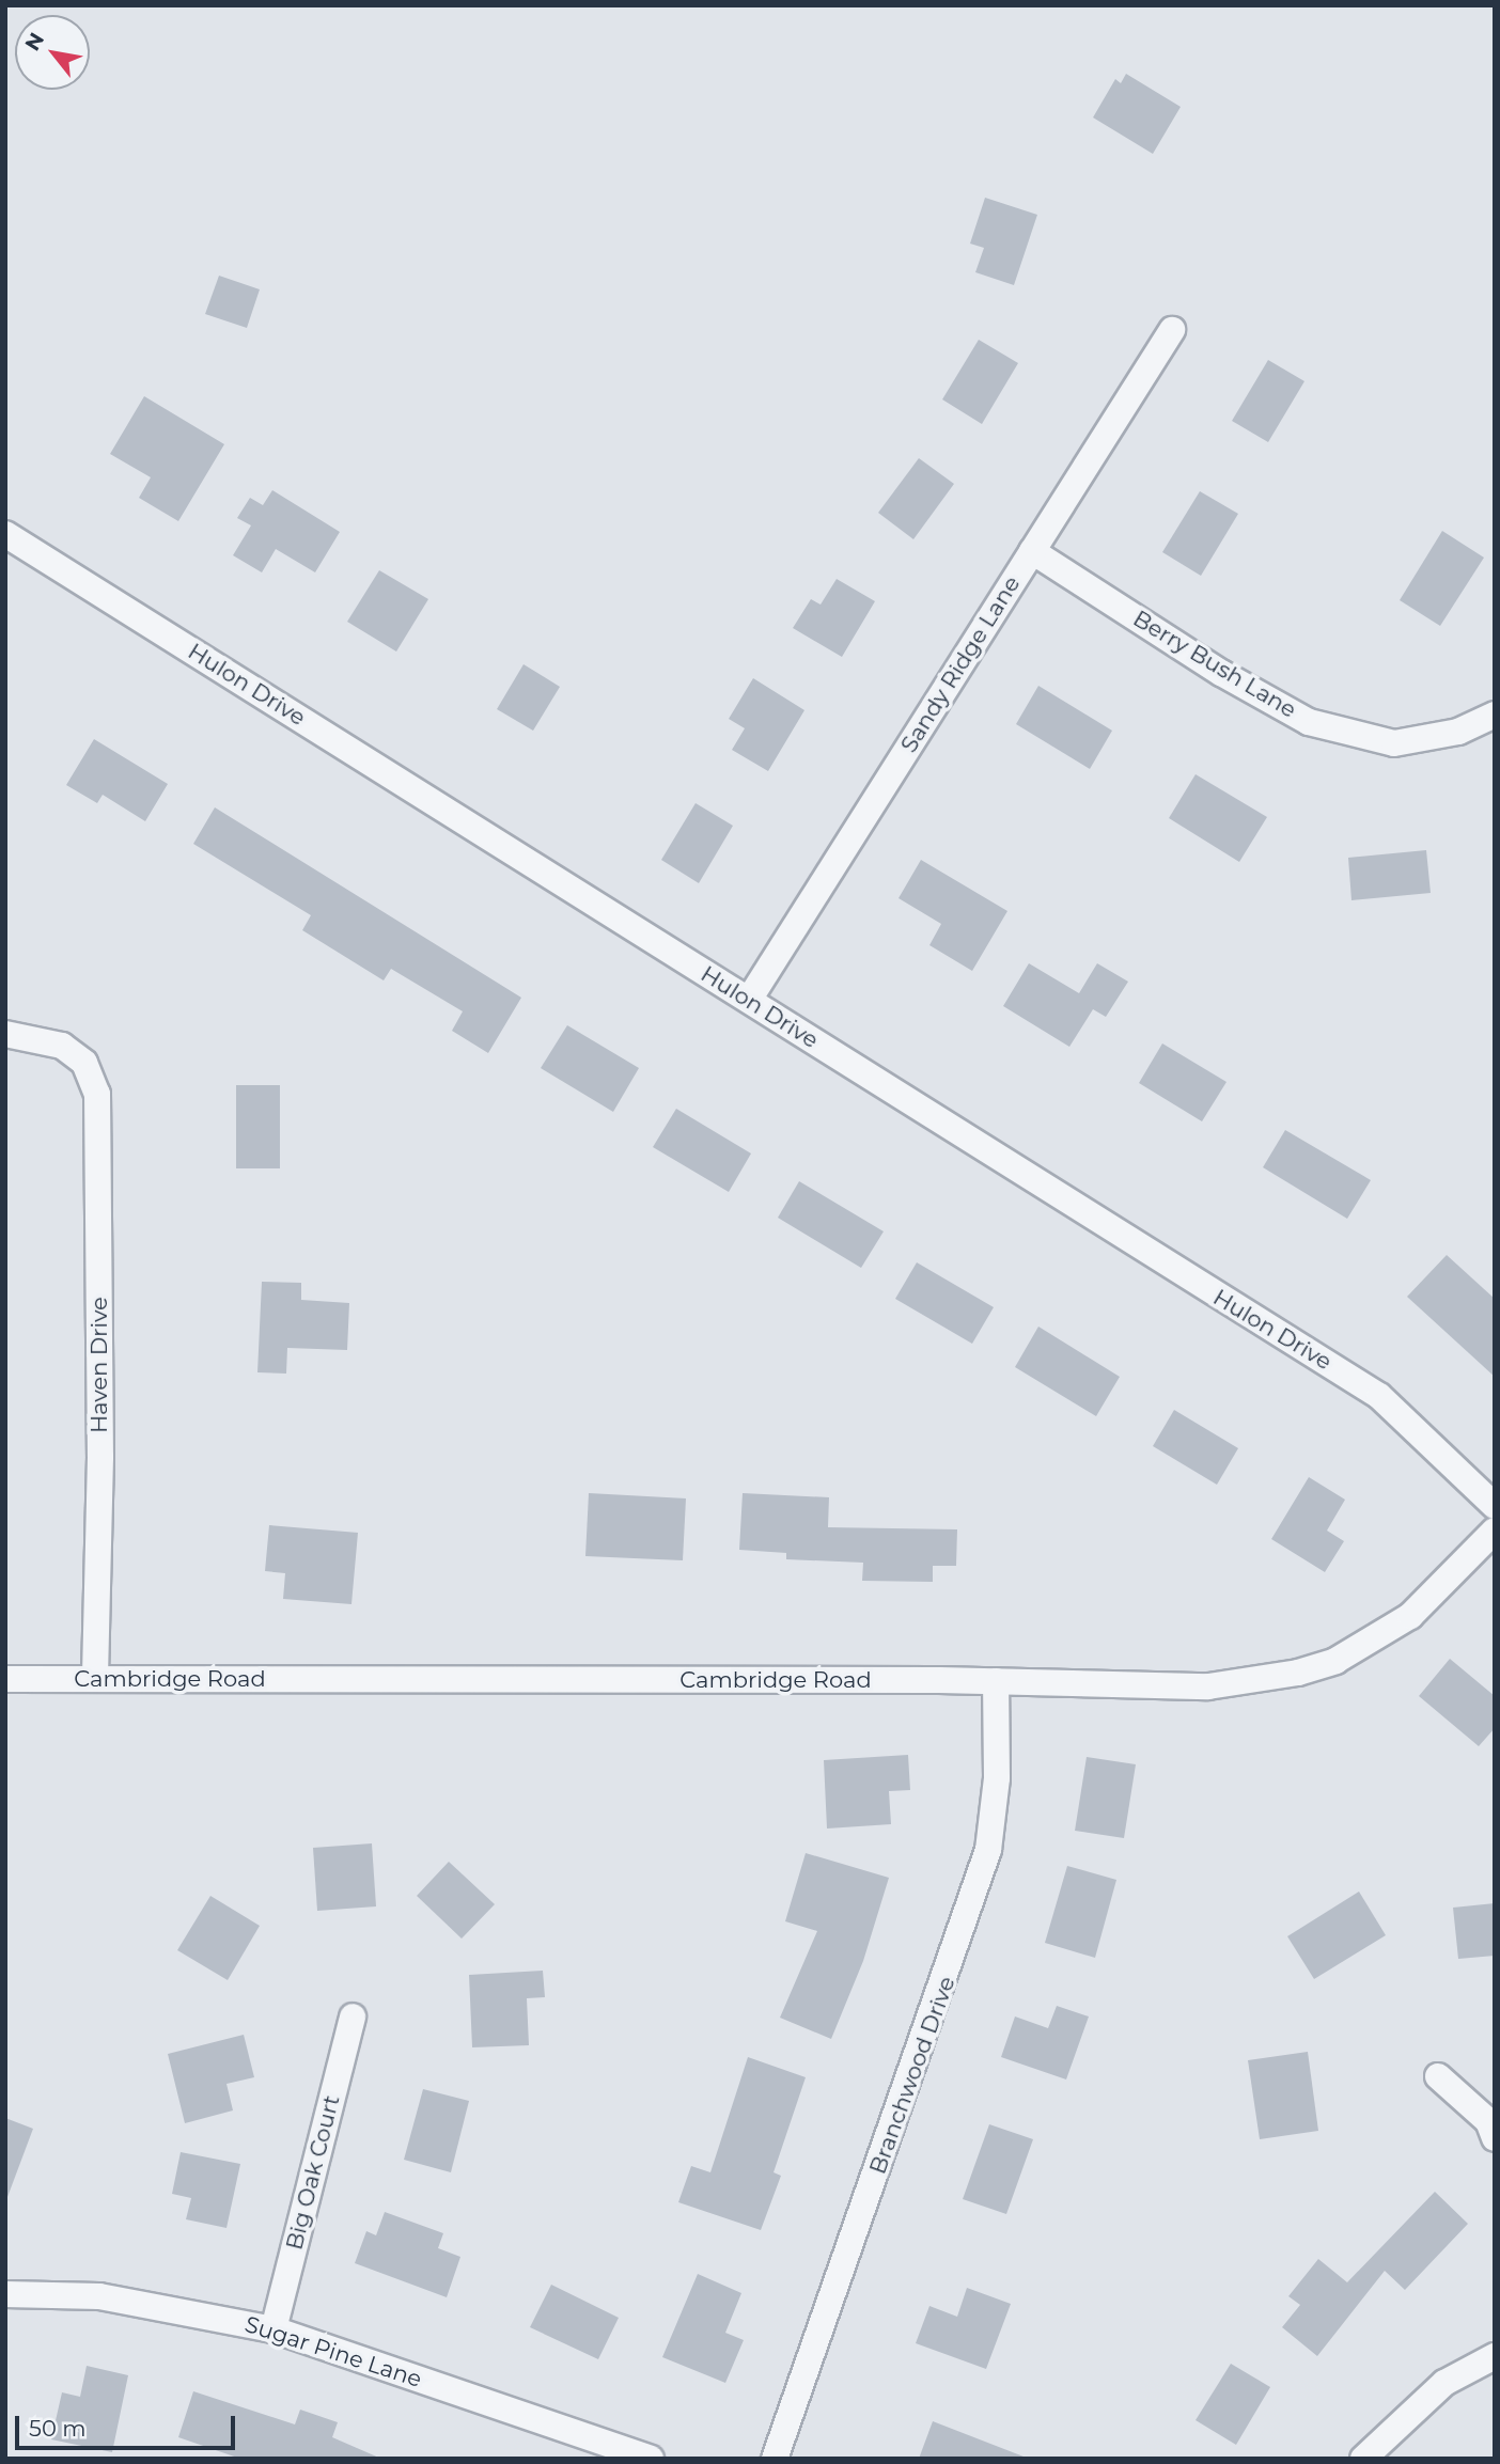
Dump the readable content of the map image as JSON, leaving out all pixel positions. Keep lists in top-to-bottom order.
{
  "streets": {
    "street": [
      "Sandy Ridge Lane",
      "Berry Bush Lane",
      "Hulon Drive",
      "Haven Drive",
      "Cambridge Road",
      "Branchwood Drive",
      "Big Oak Court",
      "Sugar Pine Lane"
    ]
  },
  "crossings": [
    ["Sandy Ridge Lane", "Berry Bush Lane"],
    ["Sandy Ridge Lane", "Hulon Drive"],
    ["Haven Drive", "Cambridge Road"],
    ["Cambridge Road", "Branchwood Drive"],
    ["Big Oak Court", "Sugar Pine Lane"]
  ],
  "scale_bar": "50 m",
  "north": "top left"
}
